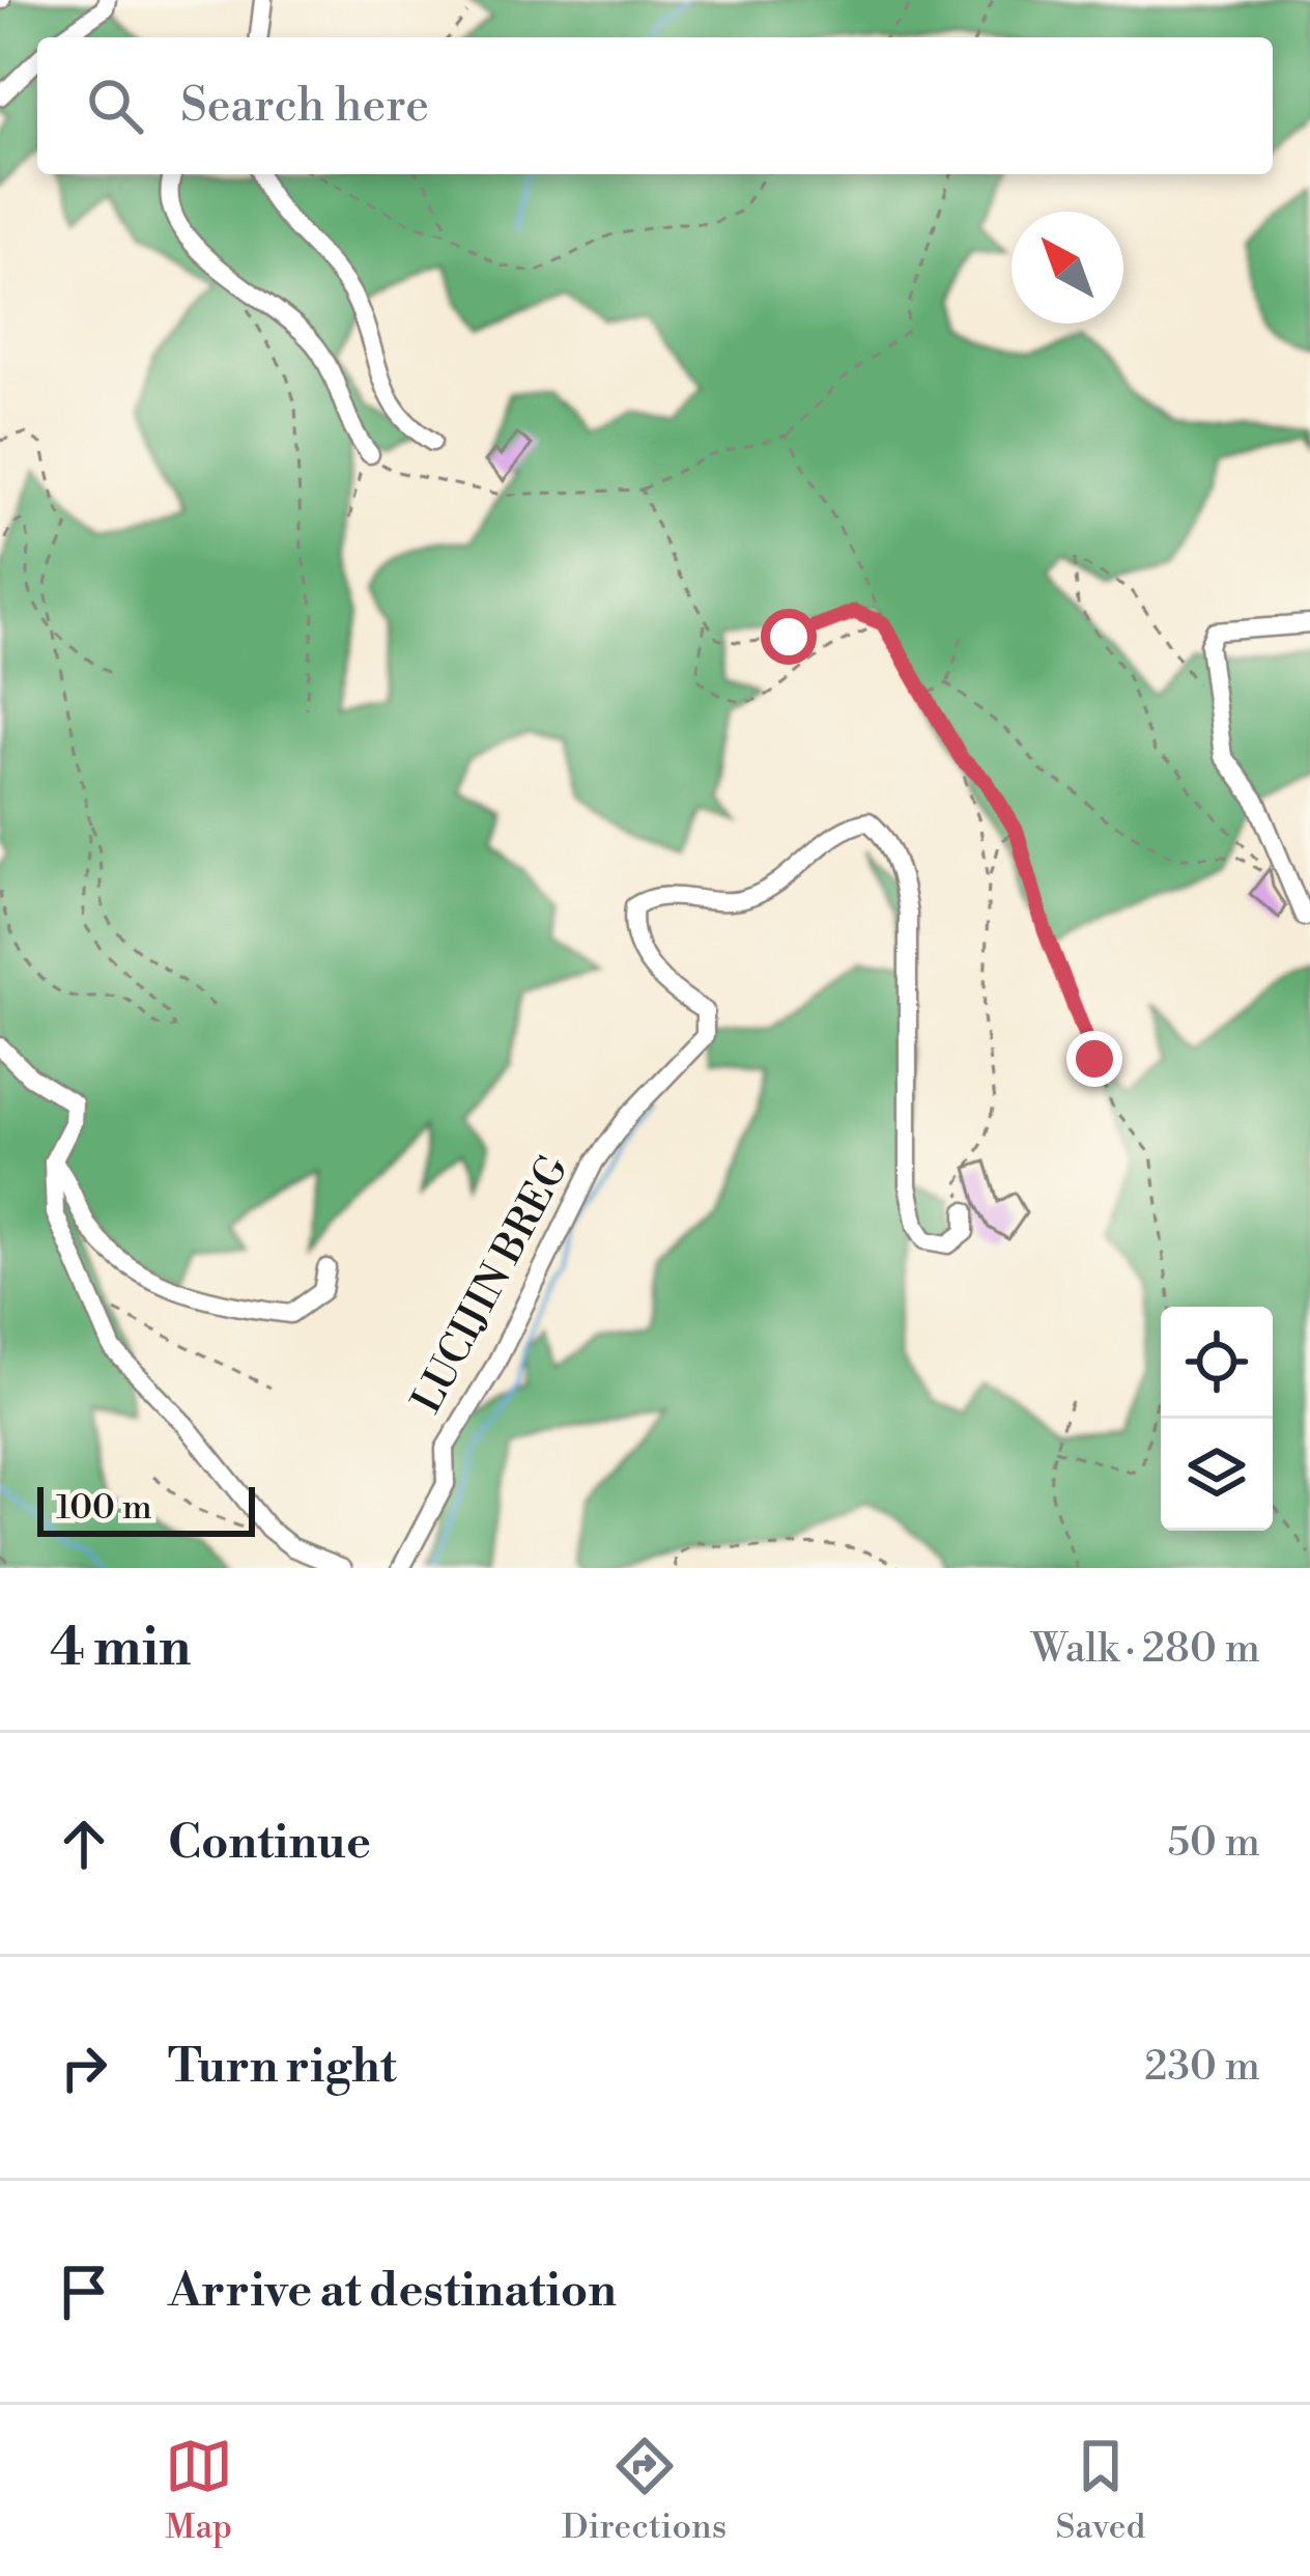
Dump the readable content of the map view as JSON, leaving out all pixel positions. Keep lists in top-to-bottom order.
{
  "streets": {
    "street": ["LUCIJIN BREG"]
  },
  "scale_bar": "100 m",
  "north": "top left",
  "page": {
    "search": "Search here",
    "scale": "100 m",
    "heading": ["4 min", "Walk · 280 m"],
    "list": [
      ["Continue", "50 m"],
      ["Turn right", "230 m"],
      "Arrive at destination"
    ],
    "nav": ["Map", "Directions", "Saved"]
  }
}
